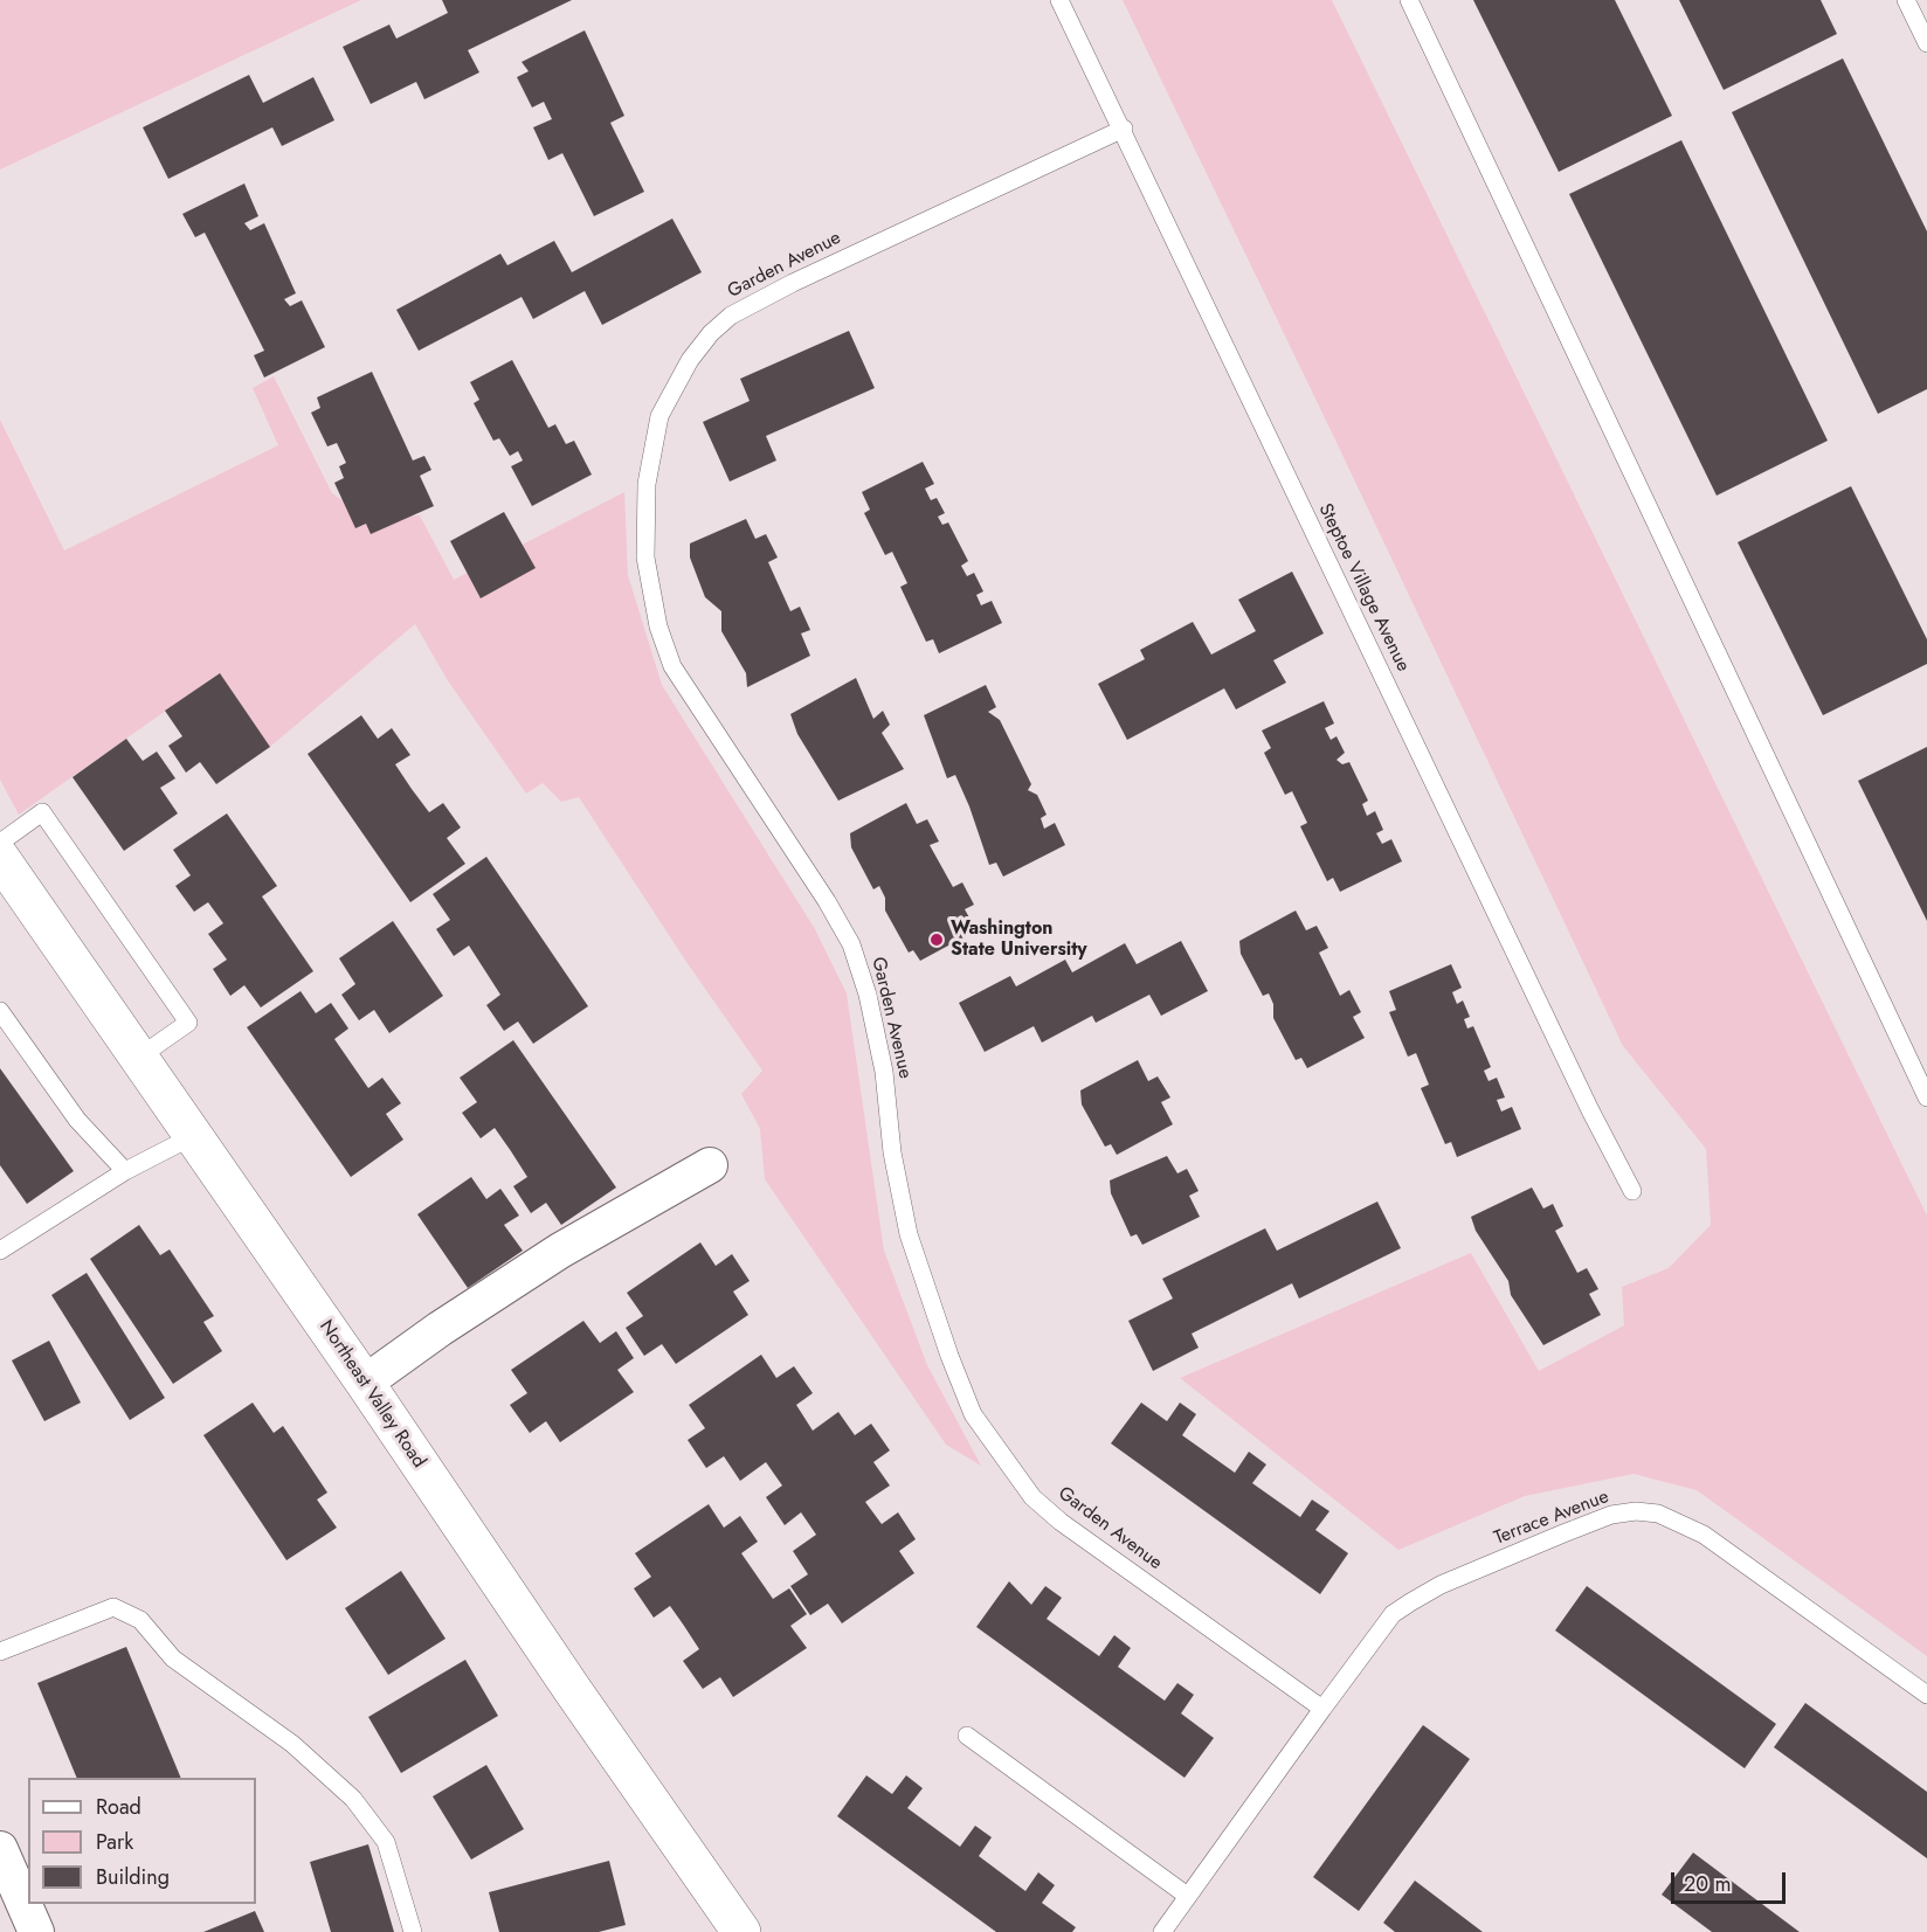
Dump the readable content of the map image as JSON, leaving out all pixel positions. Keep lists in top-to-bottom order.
{
  "streets": {
    "street": ["Northeast Valley Road"],
    "lane": ["Garden Avenue", "Steptoe Village Avenue", "Terrace Avenue"]
  },
  "crossings": [
    ["Garden Avenue", "Steptoe Village Avenue"],
    ["Garden Avenue", "Terrace Avenue"]
  ],
  "places": ["Washington State University"],
  "legend": ["Road", "Park", "Building"],
  "scale_bar": "20 m"
}
